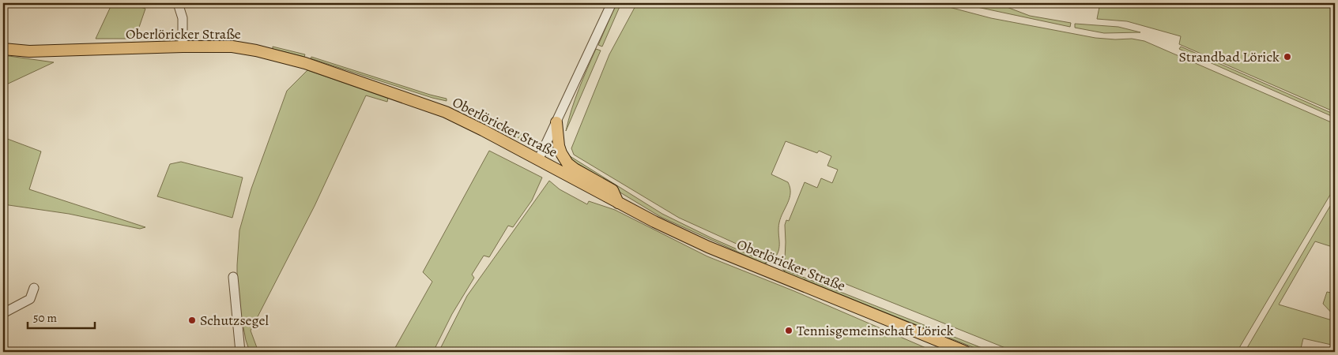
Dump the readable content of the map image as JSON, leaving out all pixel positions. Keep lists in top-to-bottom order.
{
  "streets": {
    "main road": ["Oberlöricker Straße"]
  },
  "places": ["Strandbad Lörick", "Schutzsegel", "Tennisgemeinschaft Lörick"],
  "scale_bar": "50 m"
}
